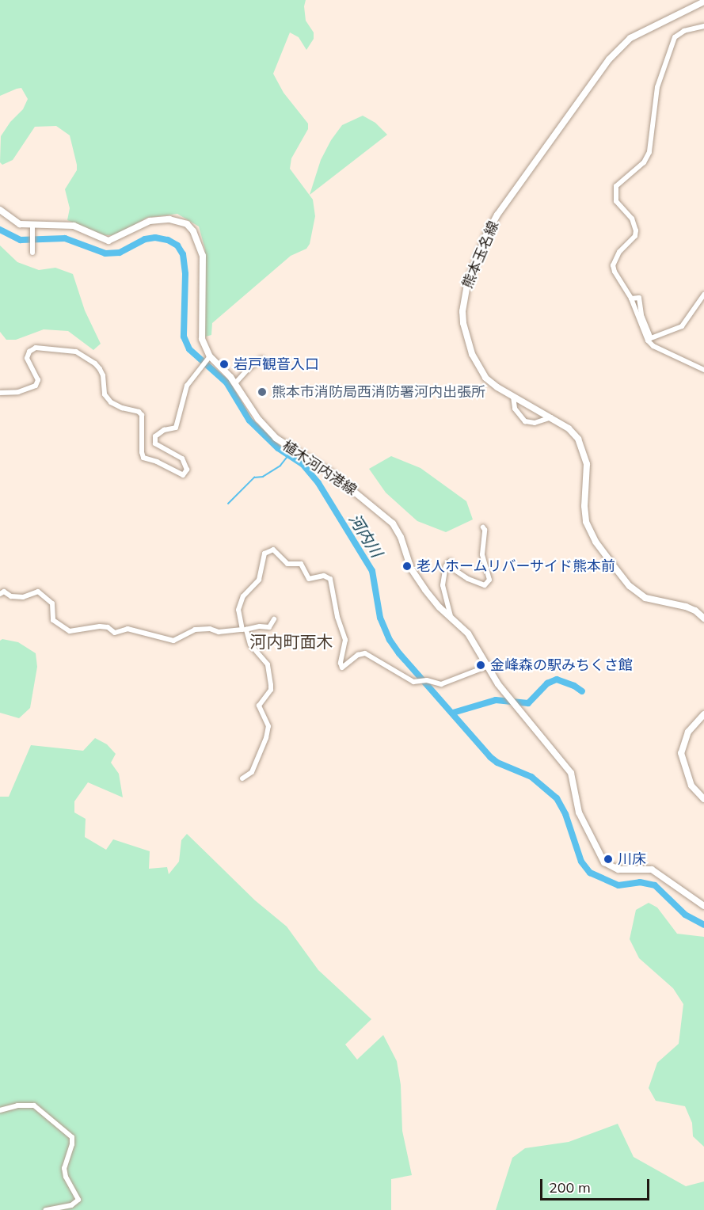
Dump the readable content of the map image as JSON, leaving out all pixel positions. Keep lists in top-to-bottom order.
{
  "streets": {
    "main road": ["熊本玉名線", "植木河内港線"]
  },
  "districts": ["河内町面木"],
  "water": ["河内川"],
  "places": [
    "岩戸観音入口",
    "熊本市消防局西消防署河内出張所",
    "老人ホームリバーサイド熊本前",
    "金峰森の駅みちくさ館",
    "川床"
  ],
  "scale_bar": "200 m"
}
